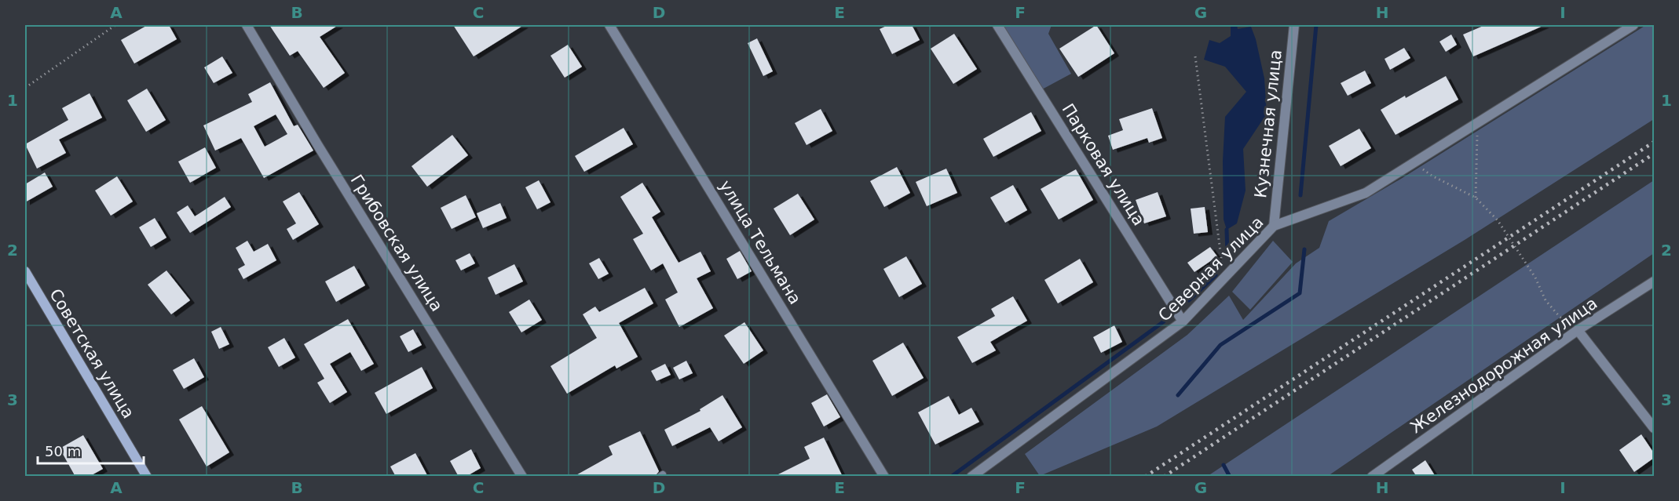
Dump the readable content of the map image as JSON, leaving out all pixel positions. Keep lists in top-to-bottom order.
{
  "streets": {
    "street": [
      "Кузнечная улица",
      "Парковая улица",
      "улица Тельмана",
      "Грибовская улица",
      "Северная улица",
      "Советская улица",
      "Железнодорожная улица"
    ]
  },
  "crossings": [
    ["Кузнечная улица", "Северная улица"],
    ["Парковая улица", "Северная улица"]
  ],
  "scale_bar": "50 m",
  "grid": {
    "columns": [
      "A",
      "B",
      "C",
      "D",
      "E",
      "F",
      "G",
      "H",
      "I"
    ],
    "rows": ["1", "2", "3"]
  }
}
